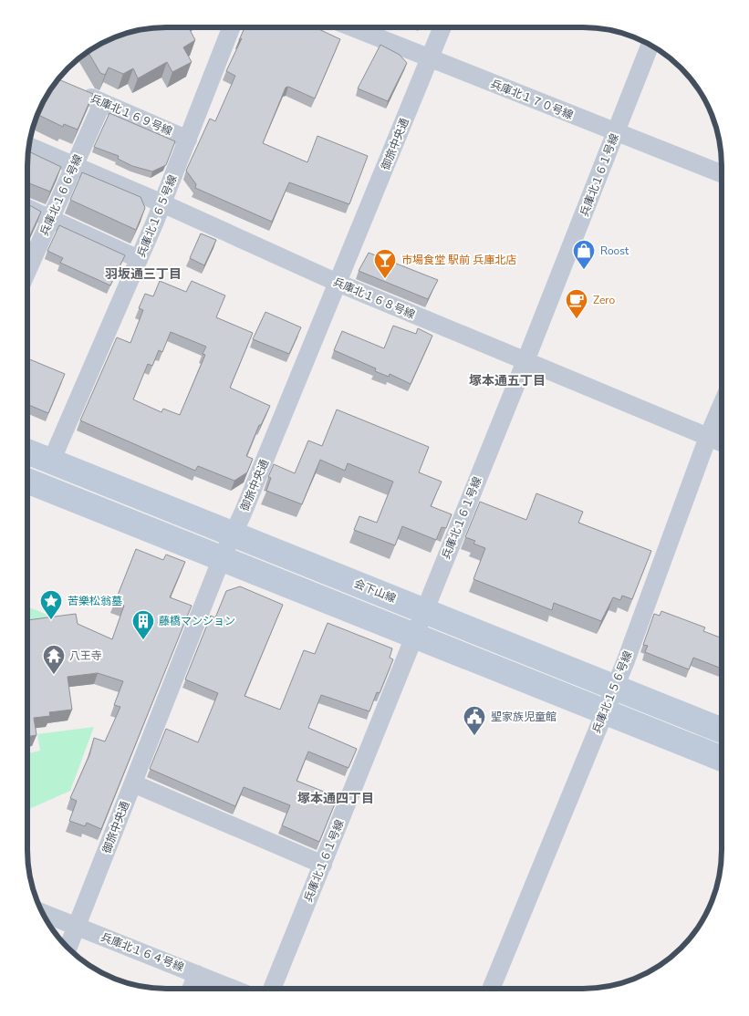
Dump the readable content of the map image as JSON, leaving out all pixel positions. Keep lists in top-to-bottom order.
{
  "streets": {
    "street": [
      "兵庫北１７０号線",
      "兵庫北１６９号線",
      "御旅中央通",
      "兵庫北１６１号線",
      "兵庫北１６６号線",
      "兵庫北１６５号線",
      "兵庫北１６８号線",
      "会下山線",
      "兵庫北１５６号線",
      "兵庫北１６４号線"
    ]
  },
  "crossings": [
    ["兵庫北１７０号線", "御旅中央通"],
    ["兵庫北１７０号線", "兵庫北１６１号線"],
    ["兵庫北１６９号線", "兵庫北１６６号線"],
    ["兵庫北１６９号線", "兵庫北１６５号線"],
    ["御旅中央通", "兵庫北１６８号線"],
    ["御旅中央通", "会下山線"],
    ["御旅中央通", "兵庫北１６４号線"],
    ["兵庫北１６１号線", "兵庫北１６８号線"],
    ["兵庫北１６１号線", "会下山線"],
    ["兵庫北１６６号線", "兵庫北１６８号線"],
    ["兵庫北１６５号線", "兵庫北１６８号線"],
    ["兵庫北１６５号線", "会下山線"],
    ["兵庫北１６８号線", "兵庫北１５６号線"],
    ["会下山線", "兵庫北１５６号線"]
  ],
  "districts": ["羽坂通三丁目", "塚本通五丁目", "塚本通四丁目"],
  "places": {
    "shop": ["Roost"],
    "bar": ["市場食堂 駅前 兵庫北店"],
    "cafe": ["Zero"],
    "place": ["苦樂松翁墓"],
    "building": ["藤橋マンション"],
    "temple": ["八王寺"],
    "public building": ["聖家族児童館"]
  }
}
